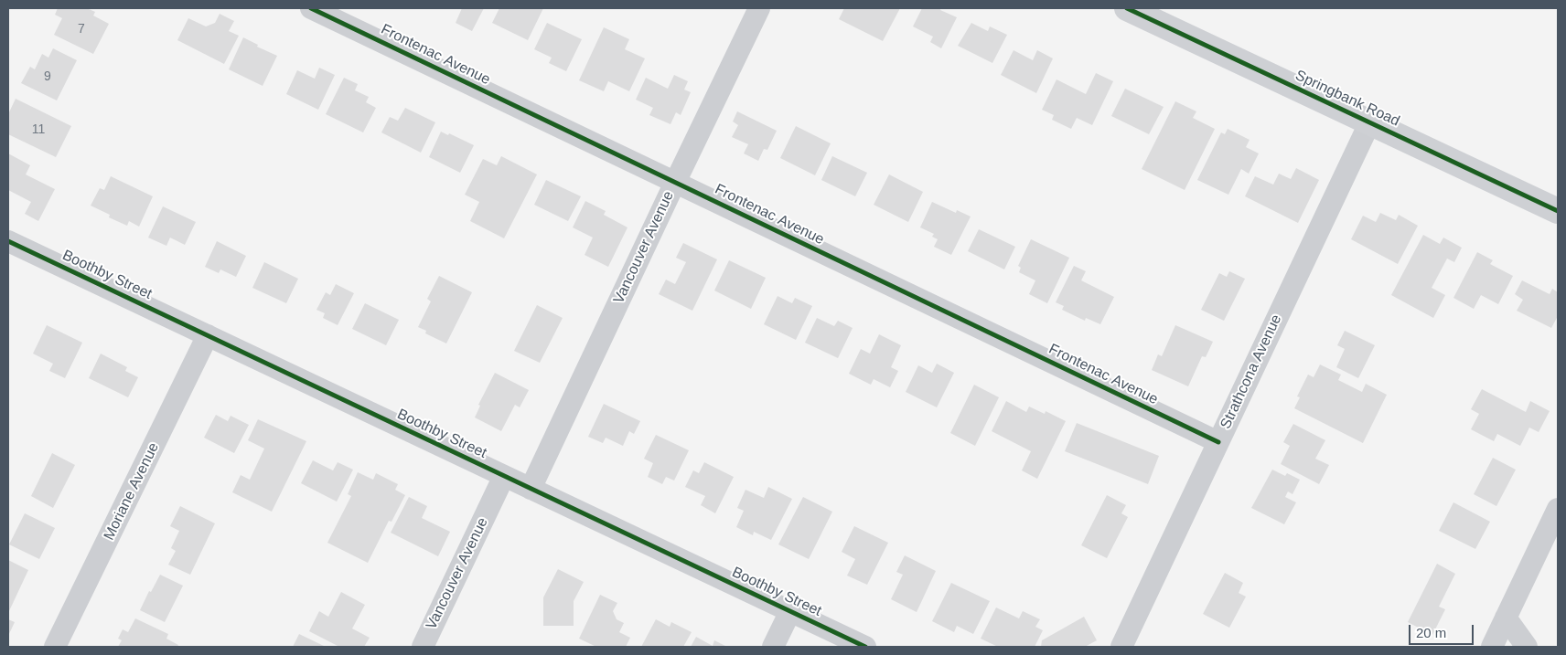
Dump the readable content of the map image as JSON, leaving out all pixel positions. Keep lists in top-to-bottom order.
{
  "streets": {
    "main road": ["Springbank Road"],
    "street": [
      "Frontenac Avenue",
      "Vancouver Avenue",
      "Boothby Street",
      "Strathcona Avenue",
      "Moriane Avenue"
    ]
  },
  "crossings": [
    ["Frontenac Avenue", "Vancouver Avenue"],
    ["Frontenac Avenue", "Strathcona Avenue"],
    ["Springbank Road", "Strathcona Avenue"],
    ["Vancouver Avenue", "Boothby Street"],
    ["Boothby Street", "Moriane Avenue"]
  ],
  "house_numbers": ["7", "9", "11"],
  "scale_bar": "20 m"
}
